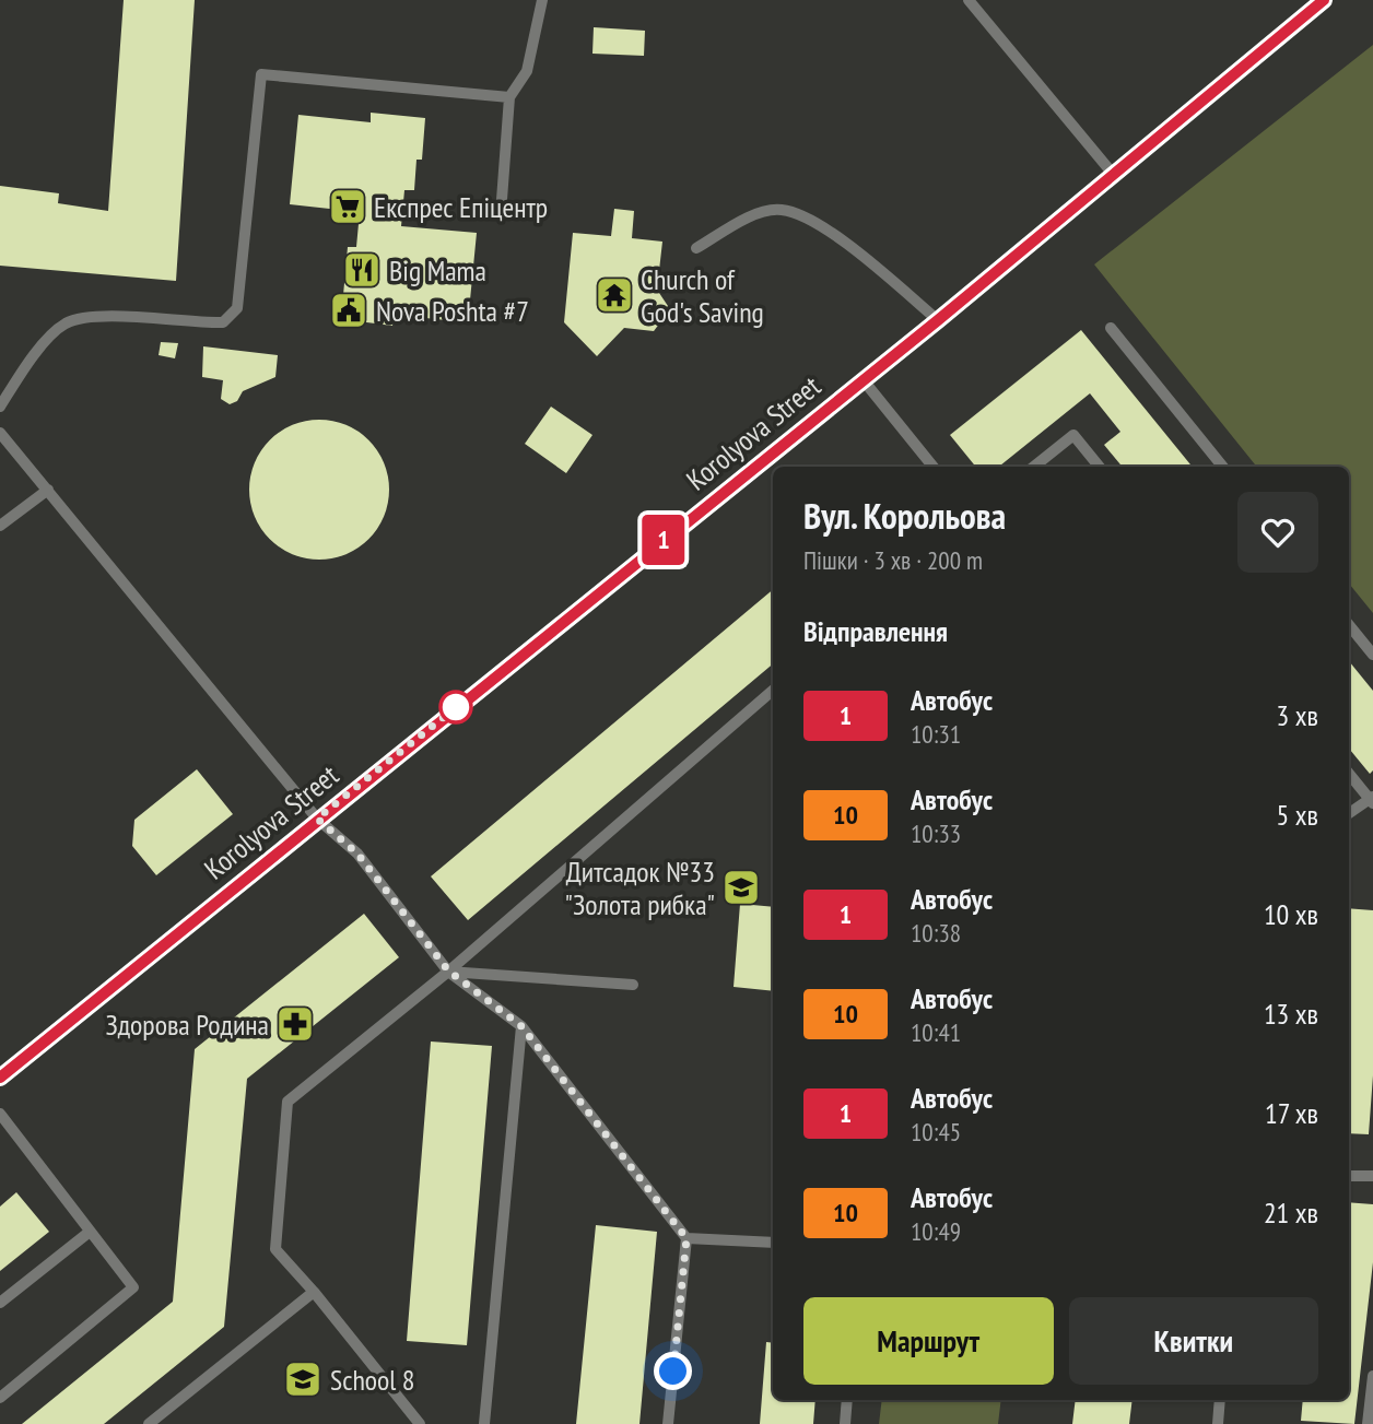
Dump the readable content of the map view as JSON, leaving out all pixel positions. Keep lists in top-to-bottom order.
{
  "streets": {
    "street": ["Korolyova Street"]
  },
  "places": {
    "supermarket": ["Експрес Епіцентр"],
    "restaurant": ["Big Mama"],
    "temple": ["Church of God's Saving"],
    "public building": ["Nova Poshta #7"],
    "school or university": ["Дитсадок №33 \"Золота рибка\"", "School 8"],
    "pharmacy": ["Здорова Родина"]
  },
  "lines": ["bus line 1"],
  "page": {
    "on_map": "1",
    "heading": [
      ["Вул. Корольова", "Пішки · 3 хв · 200 m"],
      "Відправлення"
    ],
    "list": [
      {
        "mark": "1",
        "name": "Автобус",
        "note": "10:31",
        "value": "3 хв"
      },
      {
        "mark": "10",
        "name": "Автобус",
        "note": "10:33",
        "value": "5 хв"
      },
      {
        "mark": "1",
        "name": "Автобус",
        "note": "10:38",
        "value": "10 хв"
      },
      {
        "mark": "10",
        "name": "Автобус",
        "note": "10:41",
        "value": "13 хв"
      },
      {
        "mark": "1",
        "name": "Автобус",
        "note": "10:45",
        "value": "17 хв"
      },
      {
        "mark": "10",
        "name": "Автобус",
        "note": "10:49",
        "value": "21 хв"
      }
    ],
    "buttons": ["Маршрут", "Квитки"]
  }
}
